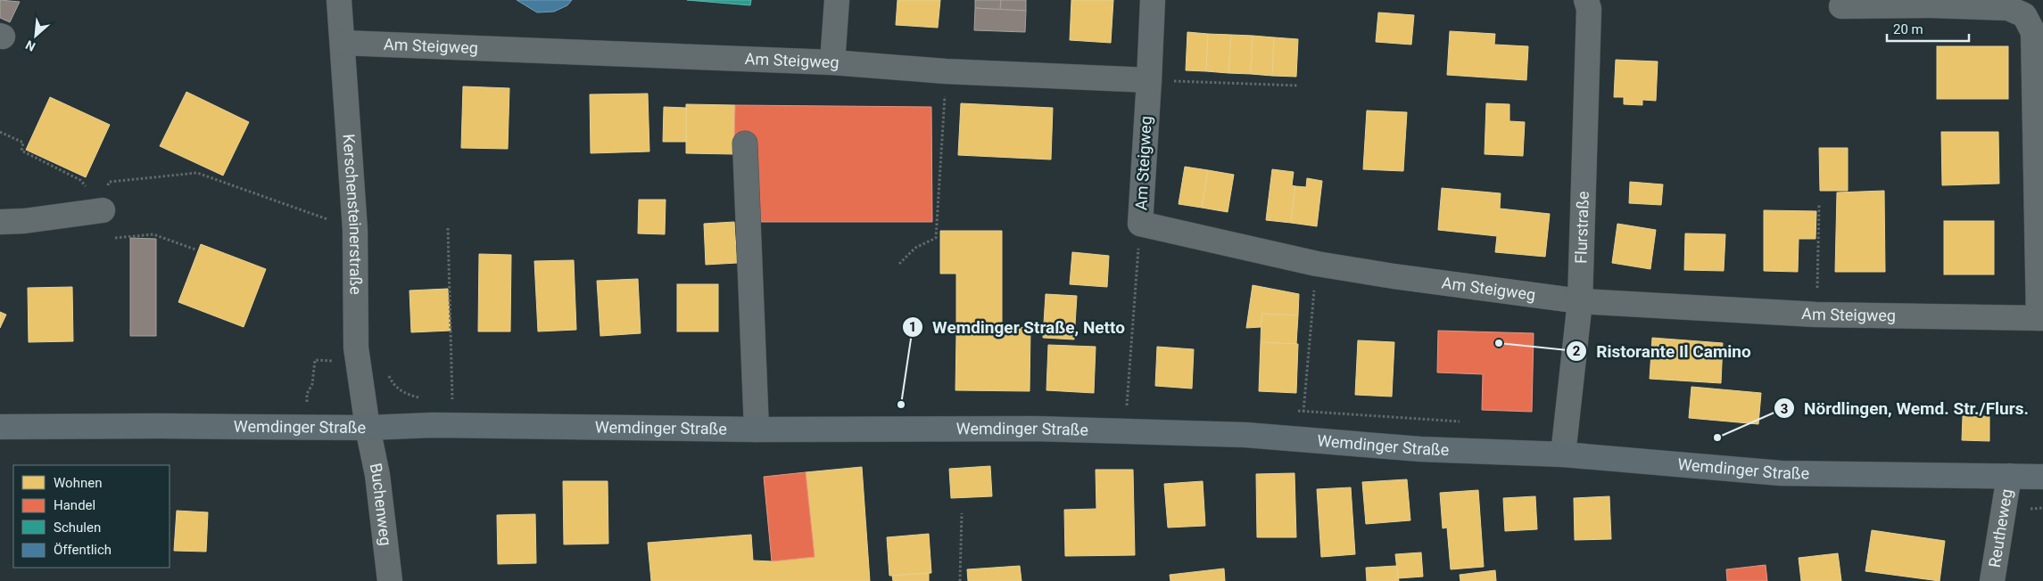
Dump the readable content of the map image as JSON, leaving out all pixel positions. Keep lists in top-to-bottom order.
{
  "streets": {
    "main road": ["Wemdinger Straße"],
    "street": [
      "Am Steigweg",
      "Kerschensteinerstraße",
      "Flurstraße",
      "Buchenweg",
      "Reutheweg"
    ]
  },
  "crossings": [
    ["Am Steigweg", "Kerschensteinerstraße"],
    ["Am Steigweg", "Flurstraße"],
    ["Kerschensteinerstraße", "Wemdinger Straße"],
    ["Kerschensteinerstraße", "Buchenweg"],
    ["Flurstraße", "Wemdinger Straße"],
    ["Wemdinger Straße", "Buchenweg"],
    ["Wemdinger Straße", "Reutheweg"]
  ],
  "places": ["Ristorante Il Camino", "Wemdinger Straße, Netto", "Nördlingen, Wemd. Str./Flurs."],
  "legend": [
    "Wohnen",
    "Handel",
    "Schulen",
    "Öffentlich"
  ],
  "scale_bar": "20 m",
  "north": "bottom left"
}
